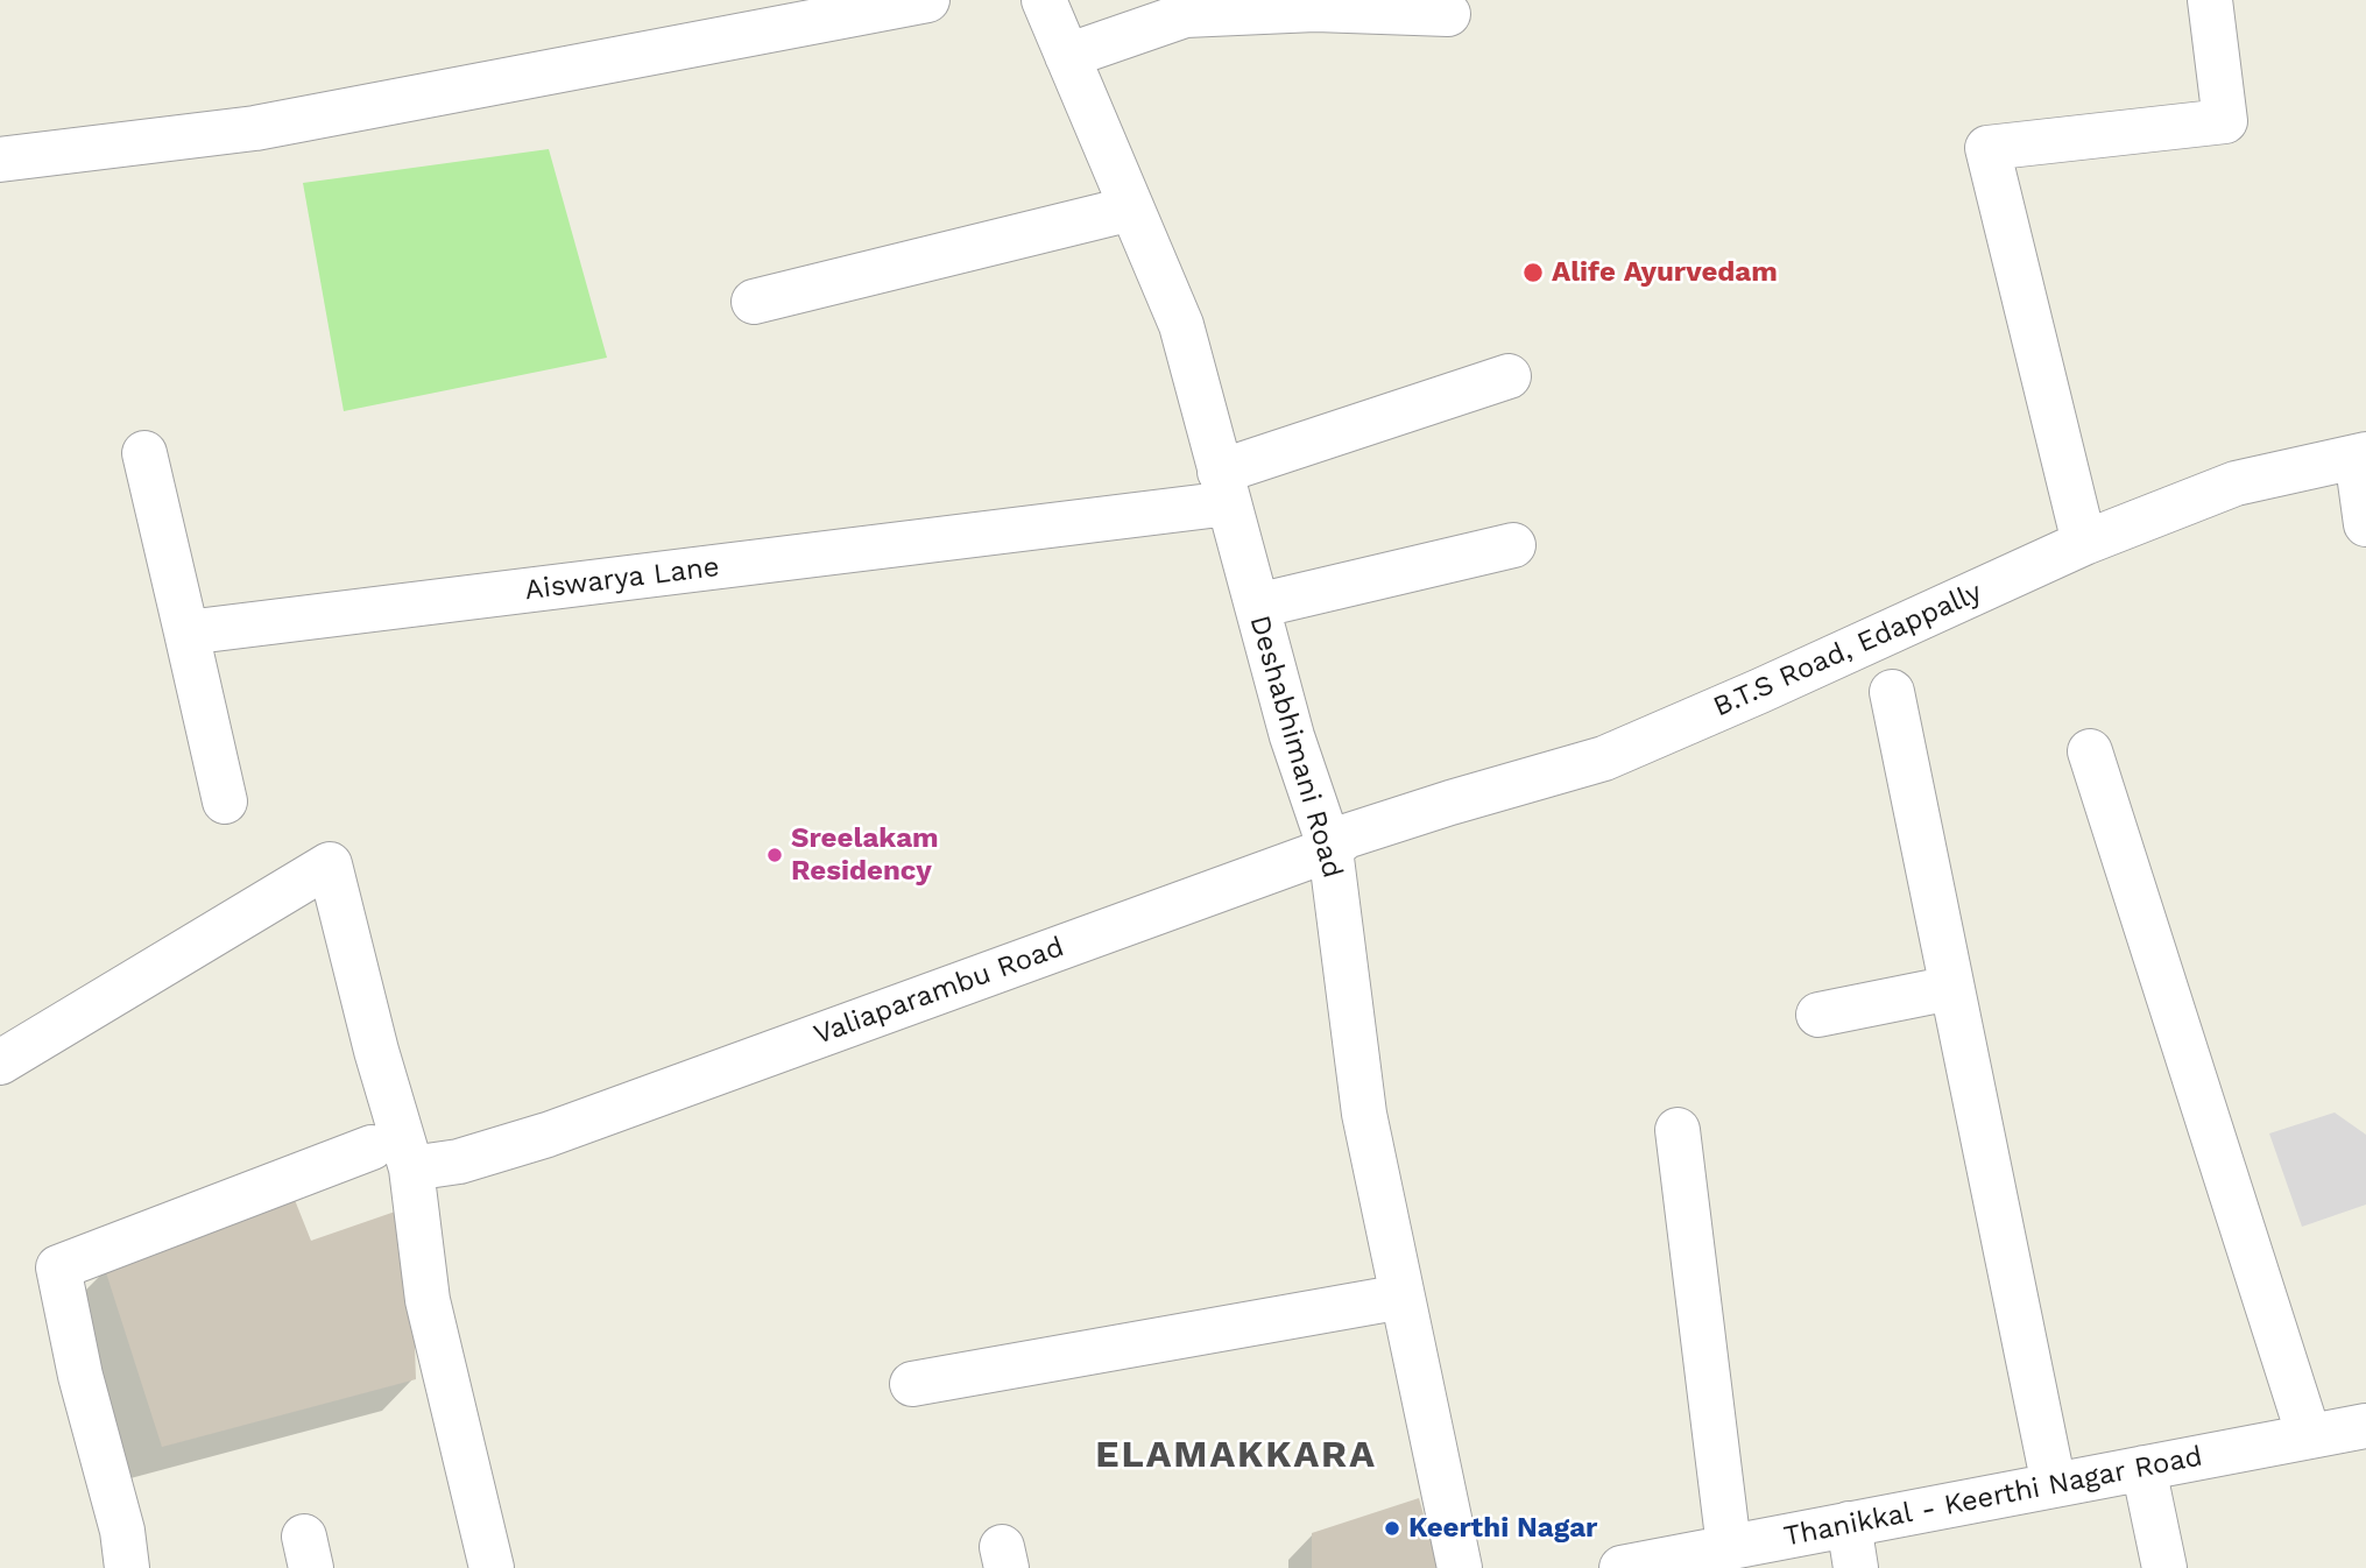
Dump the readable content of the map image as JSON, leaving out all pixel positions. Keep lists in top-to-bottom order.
{
  "streets": {
    "street": [
      "Aiswarya Lane",
      "B.T.S Road, Edappally",
      "Deshabhimani Road",
      "Valiaparambu Road",
      "Thanikkal - Keerthi Nagar Road"
    ]
  },
  "crossings": [
    ["Aiswarya Lane", "Deshabhimani Road"],
    ["B.T.S Road, Edappally", "Deshabhimani Road"],
    ["B.T.S Road, Edappally", "Valiaparambu Road"],
    ["Deshabhimani Road", "Valiaparambu Road"]
  ],
  "districts": ["ELAMAKKARA"],
  "places": ["Alife Ayurvedam", "Sreelakam Residency", "Keerthi Nagar"]
}
